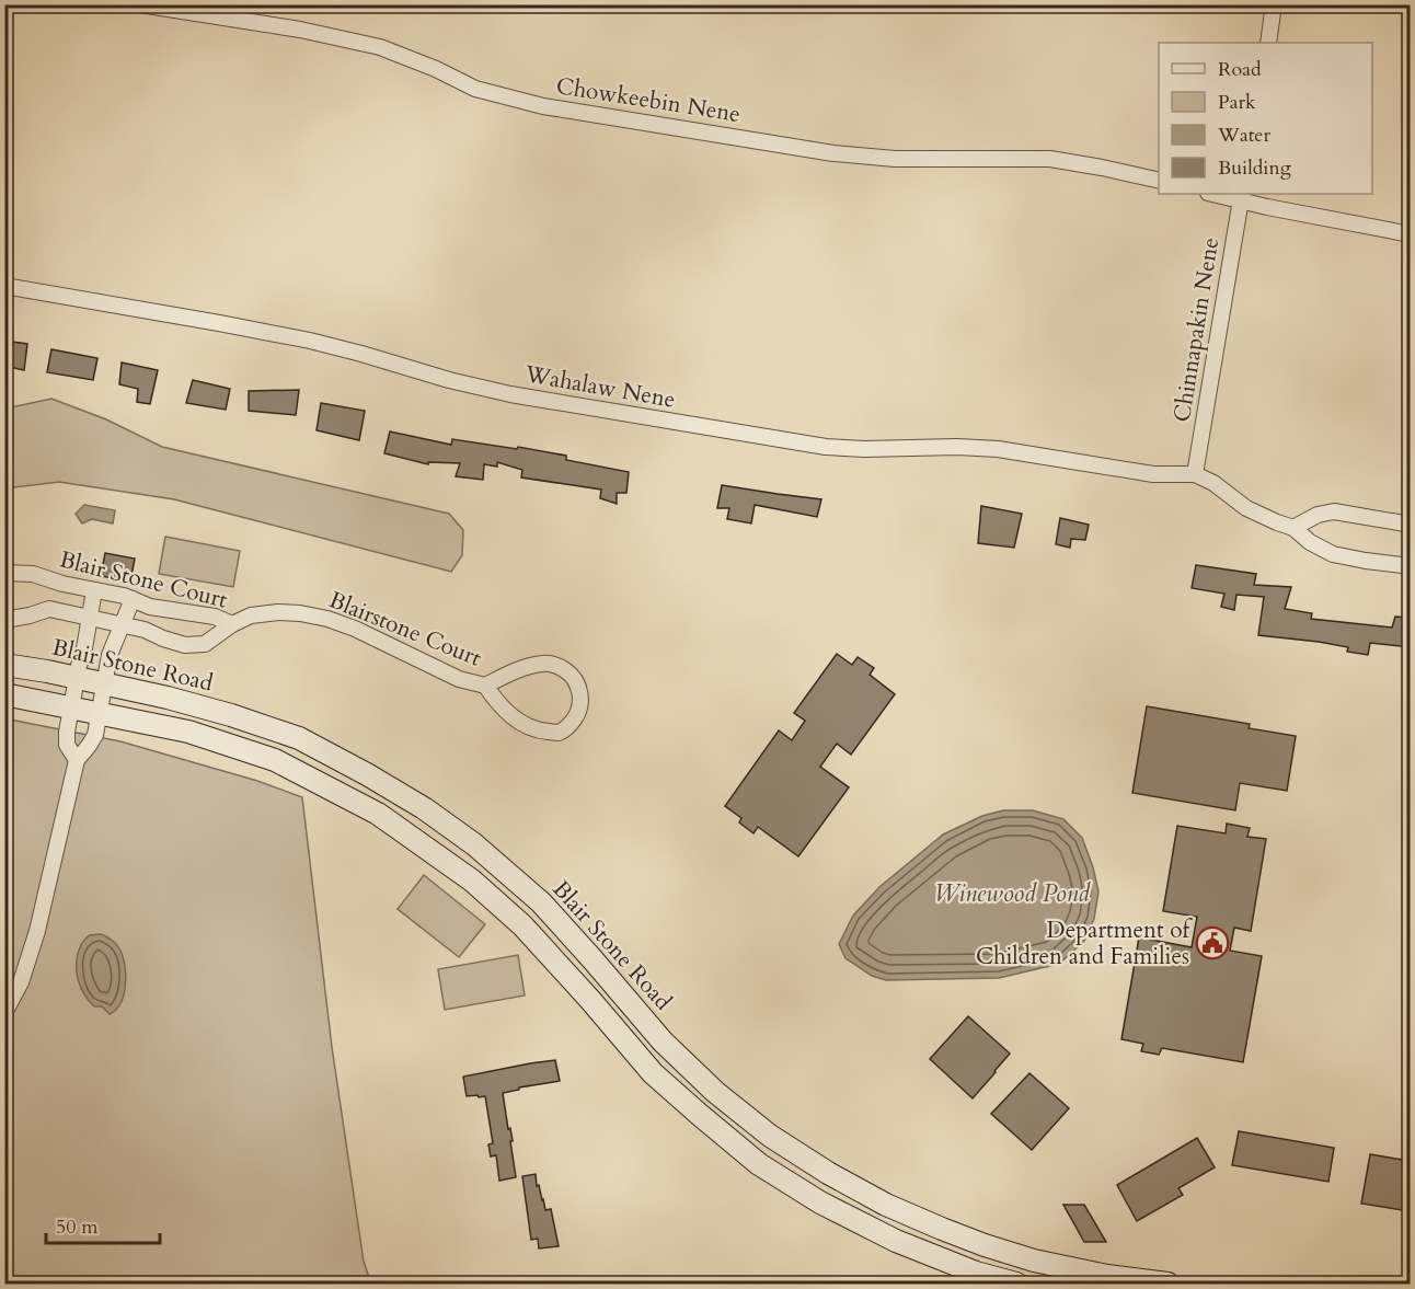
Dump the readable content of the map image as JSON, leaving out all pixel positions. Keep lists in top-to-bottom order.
{
  "streets": {
    "main road": ["Blair Stone Road"],
    "street": [
      "Chowkeebin Nene",
      "Chinnapakin Nene",
      "Wahalaw Nene",
      "Blair Stone Court",
      "Blairstone Court"
    ]
  },
  "crossings": [
    ["Chinnapakin Nene", "Wahalaw Nene"],
    ["Blair Stone Court", "Blairstone Court"]
  ],
  "water": ["Winewood Pond"],
  "places": {
    "public building": ["Department of Children and Families"]
  },
  "legend": [
    "Road",
    "Park",
    "Water",
    "Building"
  ],
  "scale_bar": "50 m"
}
